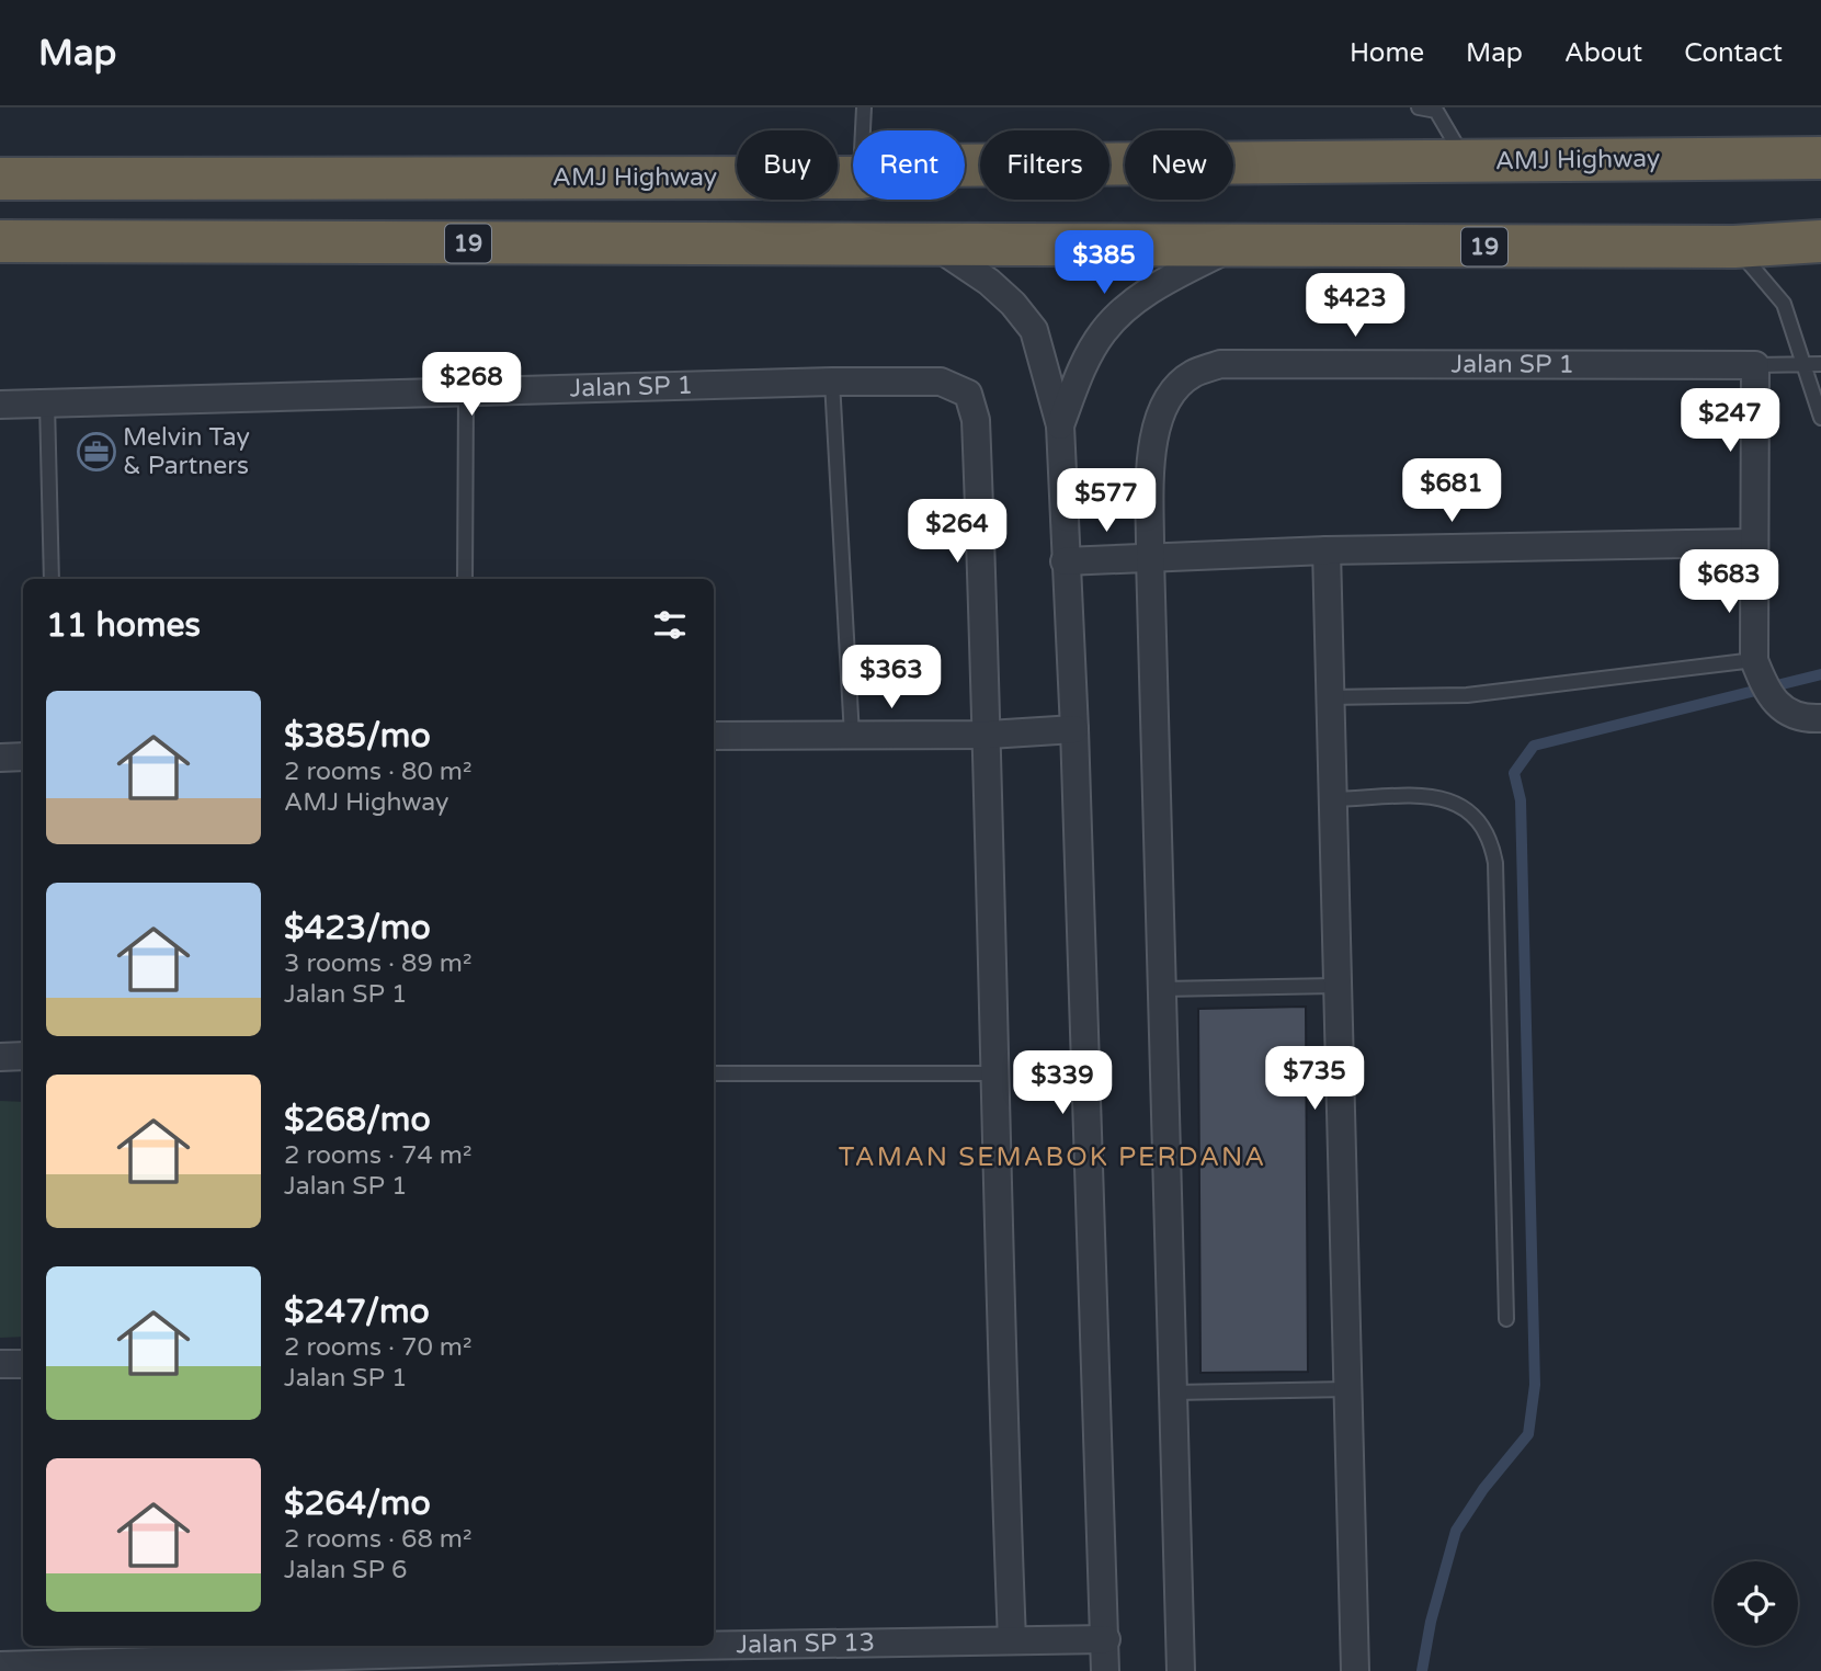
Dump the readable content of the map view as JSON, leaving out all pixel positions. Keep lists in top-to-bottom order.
{
  "streets": {
    "highway": ["AMJ Highway", "19"],
    "street": ["Jalan SP 1", "Jalan SP 13"]
  },
  "districts": ["TAMAN SEMABOK PERDANA"],
  "places": {
    "office": ["Melvin Tay & Partners"]
  },
  "page": {
    "header": "Map",
    "nav": [
      "Home",
      "Map",
      "About",
      "Contact"
    ],
    "chip": [
      "Buy",
      "Rent",
      "Filters",
      "New"
    ],
    "price": [
      "$385",
      "$423",
      "$268",
      "$247",
      "$681",
      "$577",
      "$264",
      "$683",
      "$363",
      "$735",
      "$339"
    ],
    "heading": "11 homes",
    "list": [
      {
        "name": "$385/mo",
        "note": "2 rooms · 80 m² · AMJ Highway"
      },
      {
        "name": "$423/mo",
        "note": "3 rooms · 89 m² · Jalan SP 1"
      },
      {
        "name": "$268/mo",
        "note": "2 rooms · 74 m² · Jalan SP 1"
      },
      {
        "name": "$247/mo",
        "note": "2 rooms · 70 m² · Jalan SP 1"
      },
      {
        "name": "$264/mo",
        "note": "2 rooms · 68 m² · Jalan SP 6"
      }
    ]
  }
}
